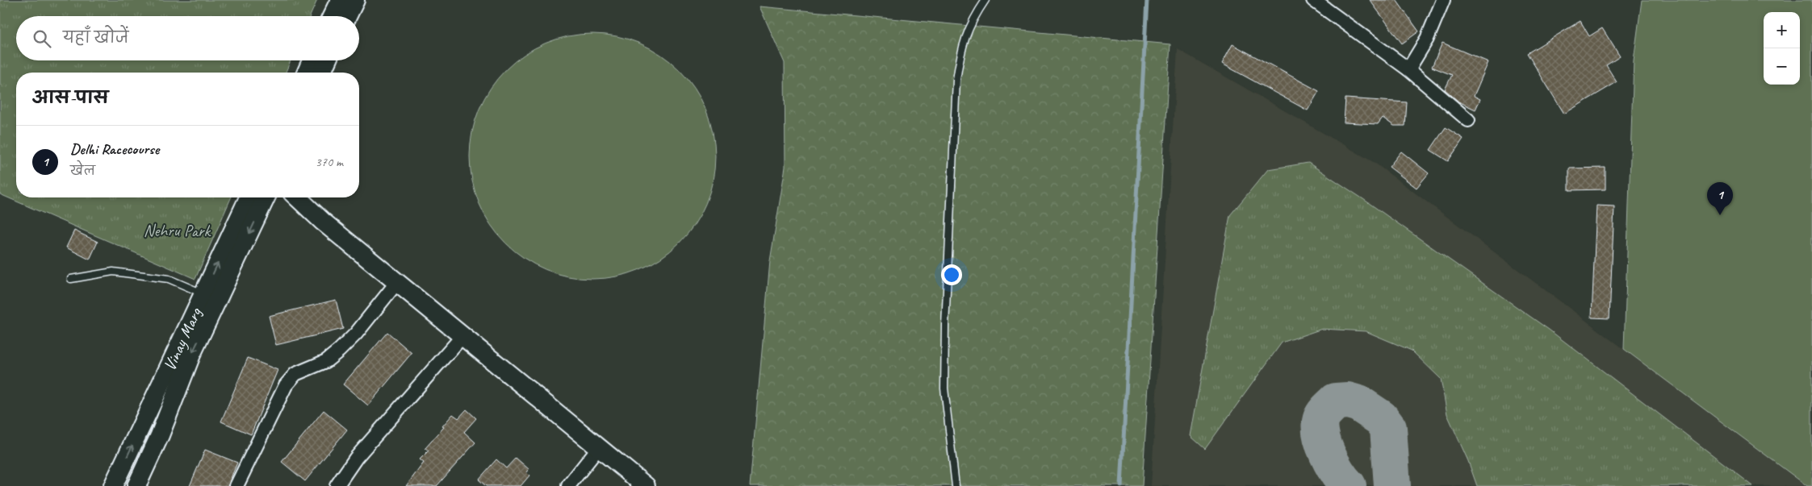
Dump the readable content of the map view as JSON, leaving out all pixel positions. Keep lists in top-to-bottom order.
{
  "streets": {
    "main road": ["Vinay Marg"]
  },
  "parks": ["Nehru Park"],
  "page": {
    "map_buttons": ["+", "−"],
    "search": "यहाँ खोजें",
    "heading": "आस-पास",
    "list": [
      {
        "mark": "1",
        "name": "Delhi Racecourse",
        "note": "खेल",
        "value": "370 m"
      }
    ],
    "pins": "1"
  }
}
